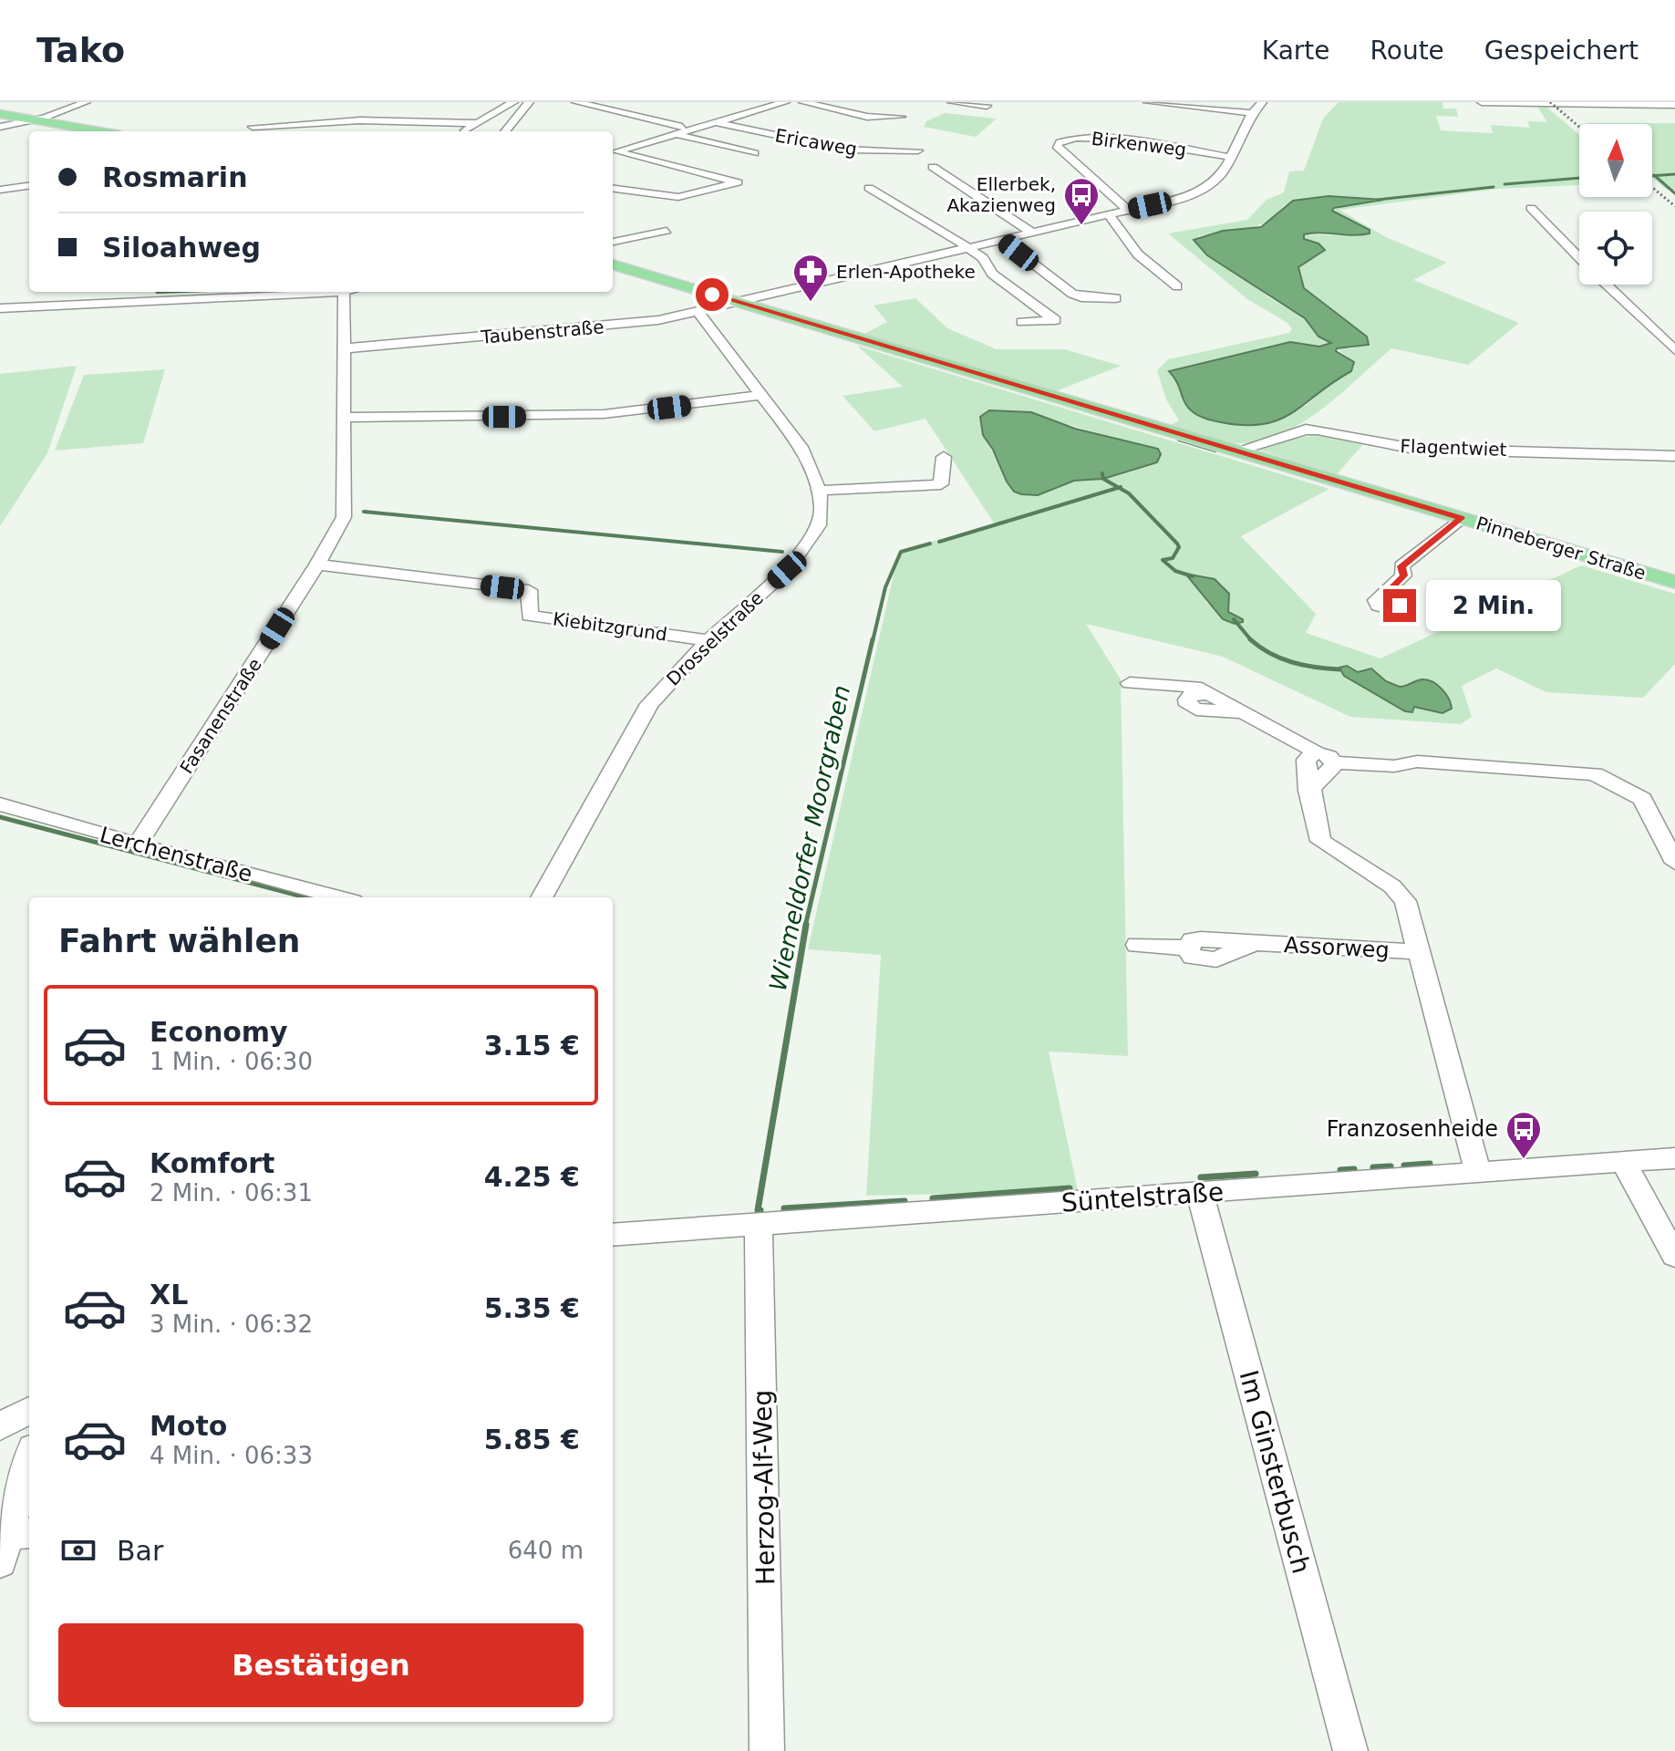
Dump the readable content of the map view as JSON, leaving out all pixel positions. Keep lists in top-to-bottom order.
{
  "streets": {
    "main road": ["Pinneberger Straße"],
    "street": [
      "Ericaweg",
      "Birkenweg",
      "Taubenstraße",
      "Flagentwiet",
      "Kiebitzgrund",
      "Drosselstraße",
      "Fasanenstraße",
      "Lerchenstraße",
      "Assorweg",
      "Süntelstraße",
      "Im Ginsterbusch",
      "Herzog-Alf-Weg"
    ]
  },
  "crossings": [
    ["Birkenweg", "Taubenstraße"],
    ["Taubenstraße", "Pinneberger Straße"],
    ["Taubenstraße", "Drosselstraße"],
    ["Taubenstraße", "Fasanenstraße"],
    ["Flagentwiet", "Pinneberger Straße"],
    ["Kiebitzgrund", "Drosselstraße"],
    ["Kiebitzgrund", "Fasanenstraße"],
    ["Fasanenstraße", "Lerchenstraße"],
    ["Süntelstraße", "Im Ginsterbusch"],
    ["Süntelstraße", "Herzog-Alf-Weg"]
  ],
  "water": ["Wiemeldorfer Moorgraben"],
  "places": {
    "bus stop": ["Ellerbek, Akazienweg", "Franzosenheide"],
    "pharmacy": ["Erlen-Apotheke"]
  },
  "north": "top",
  "page": {
    "header": "Tako",
    "nav": ["Karte", "Route", "Gespeichert"],
    "banner": ["Rosmarin", "Siloahweg"],
    "bubble": "2 Min.",
    "heading": "Fahrt wählen",
    "list": [
      {
        "name": "Economy",
        "note": "1 Min. · 06:30",
        "value": "3.15 €"
      },
      {
        "name": "Komfort",
        "note": "2 Min. · 06:31",
        "value": "4.25 €"
      },
      {
        "name": "XL",
        "note": "3 Min. · 06:32",
        "value": "5.35 €"
      },
      {
        "name": "Moto",
        "note": "4 Min. · 06:33",
        "value": "5.85 €"
      }
    ],
    "pay": ["Bar", "640 m"],
    "buttons": "Bestätigen"
  }
}
